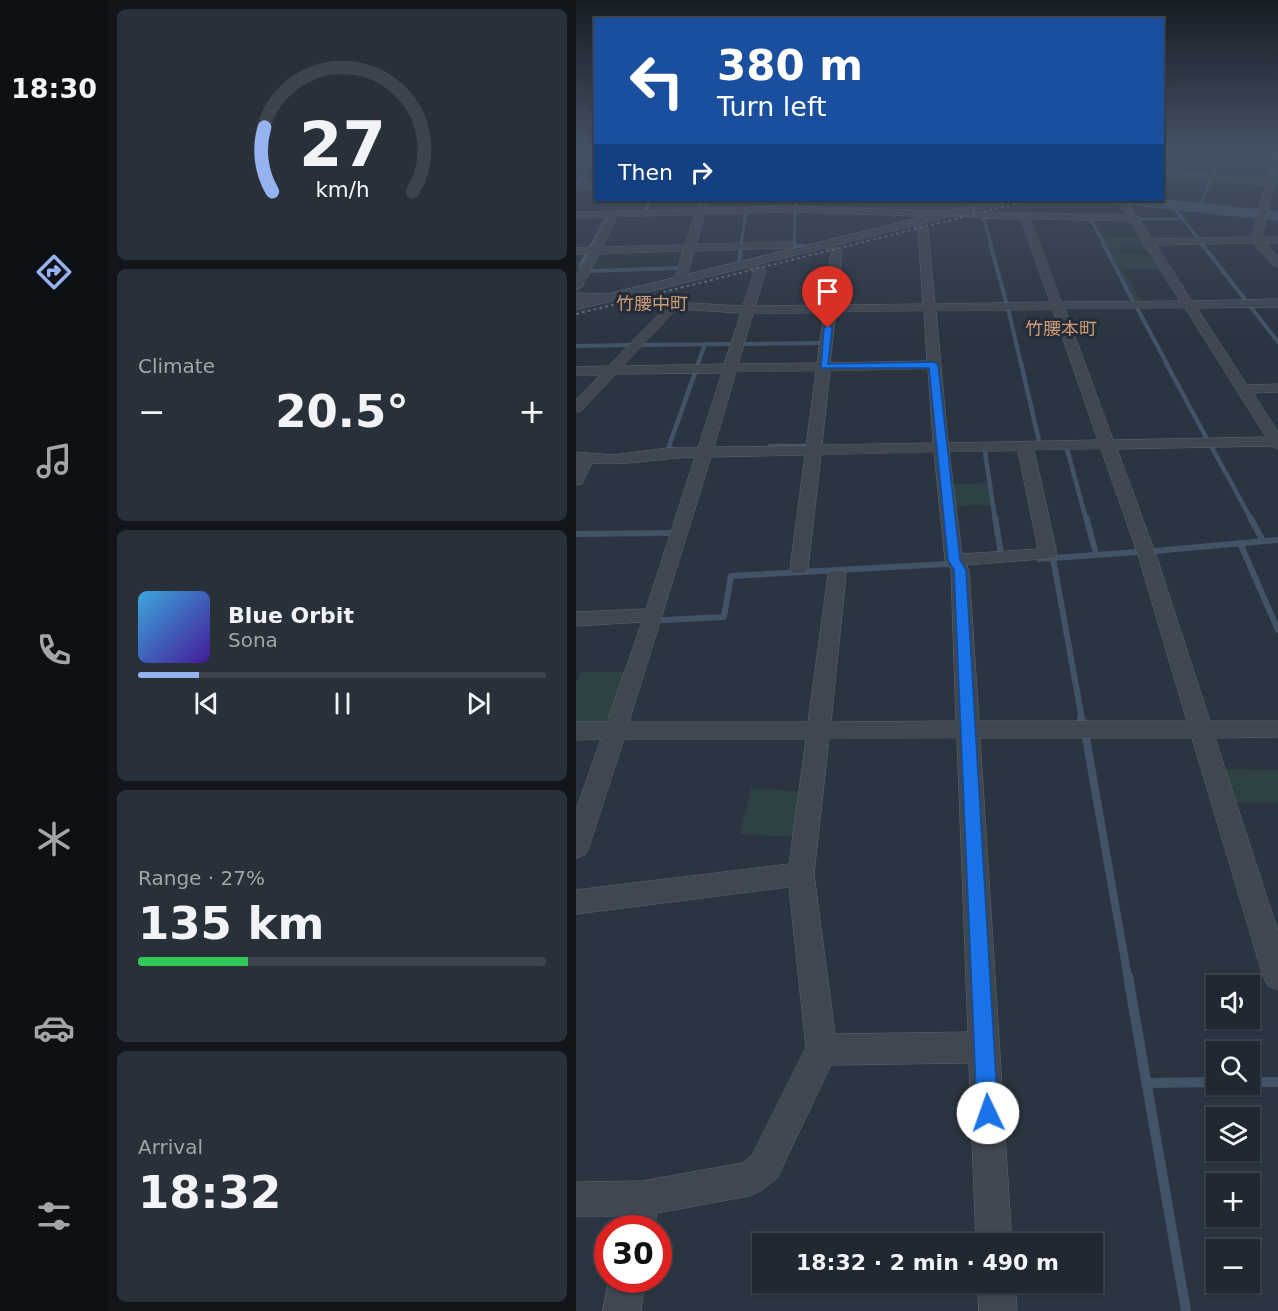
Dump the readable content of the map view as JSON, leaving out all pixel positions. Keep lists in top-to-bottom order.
{
  "districts": ["竹腰中町", "竹腰本町"],
  "page": {
    "tabs": "18:30",
    "turn": ["380 m", "Turn left"],
    "then": "Then",
    "tile": [
      "Climate",
      ["Range · 27%", "135 km"],
      ["Arrival", "18:32"]
    ],
    "heat": ["−", "20.5°", "+"],
    "song": ["Blue Orbit", "Sona"],
    "map_buttons": ["+", "−"],
    "limit": "30",
    "trip": "18:32 · 2 min · 490 m",
    "gauge": ["27", "km/h"]
  }
}
